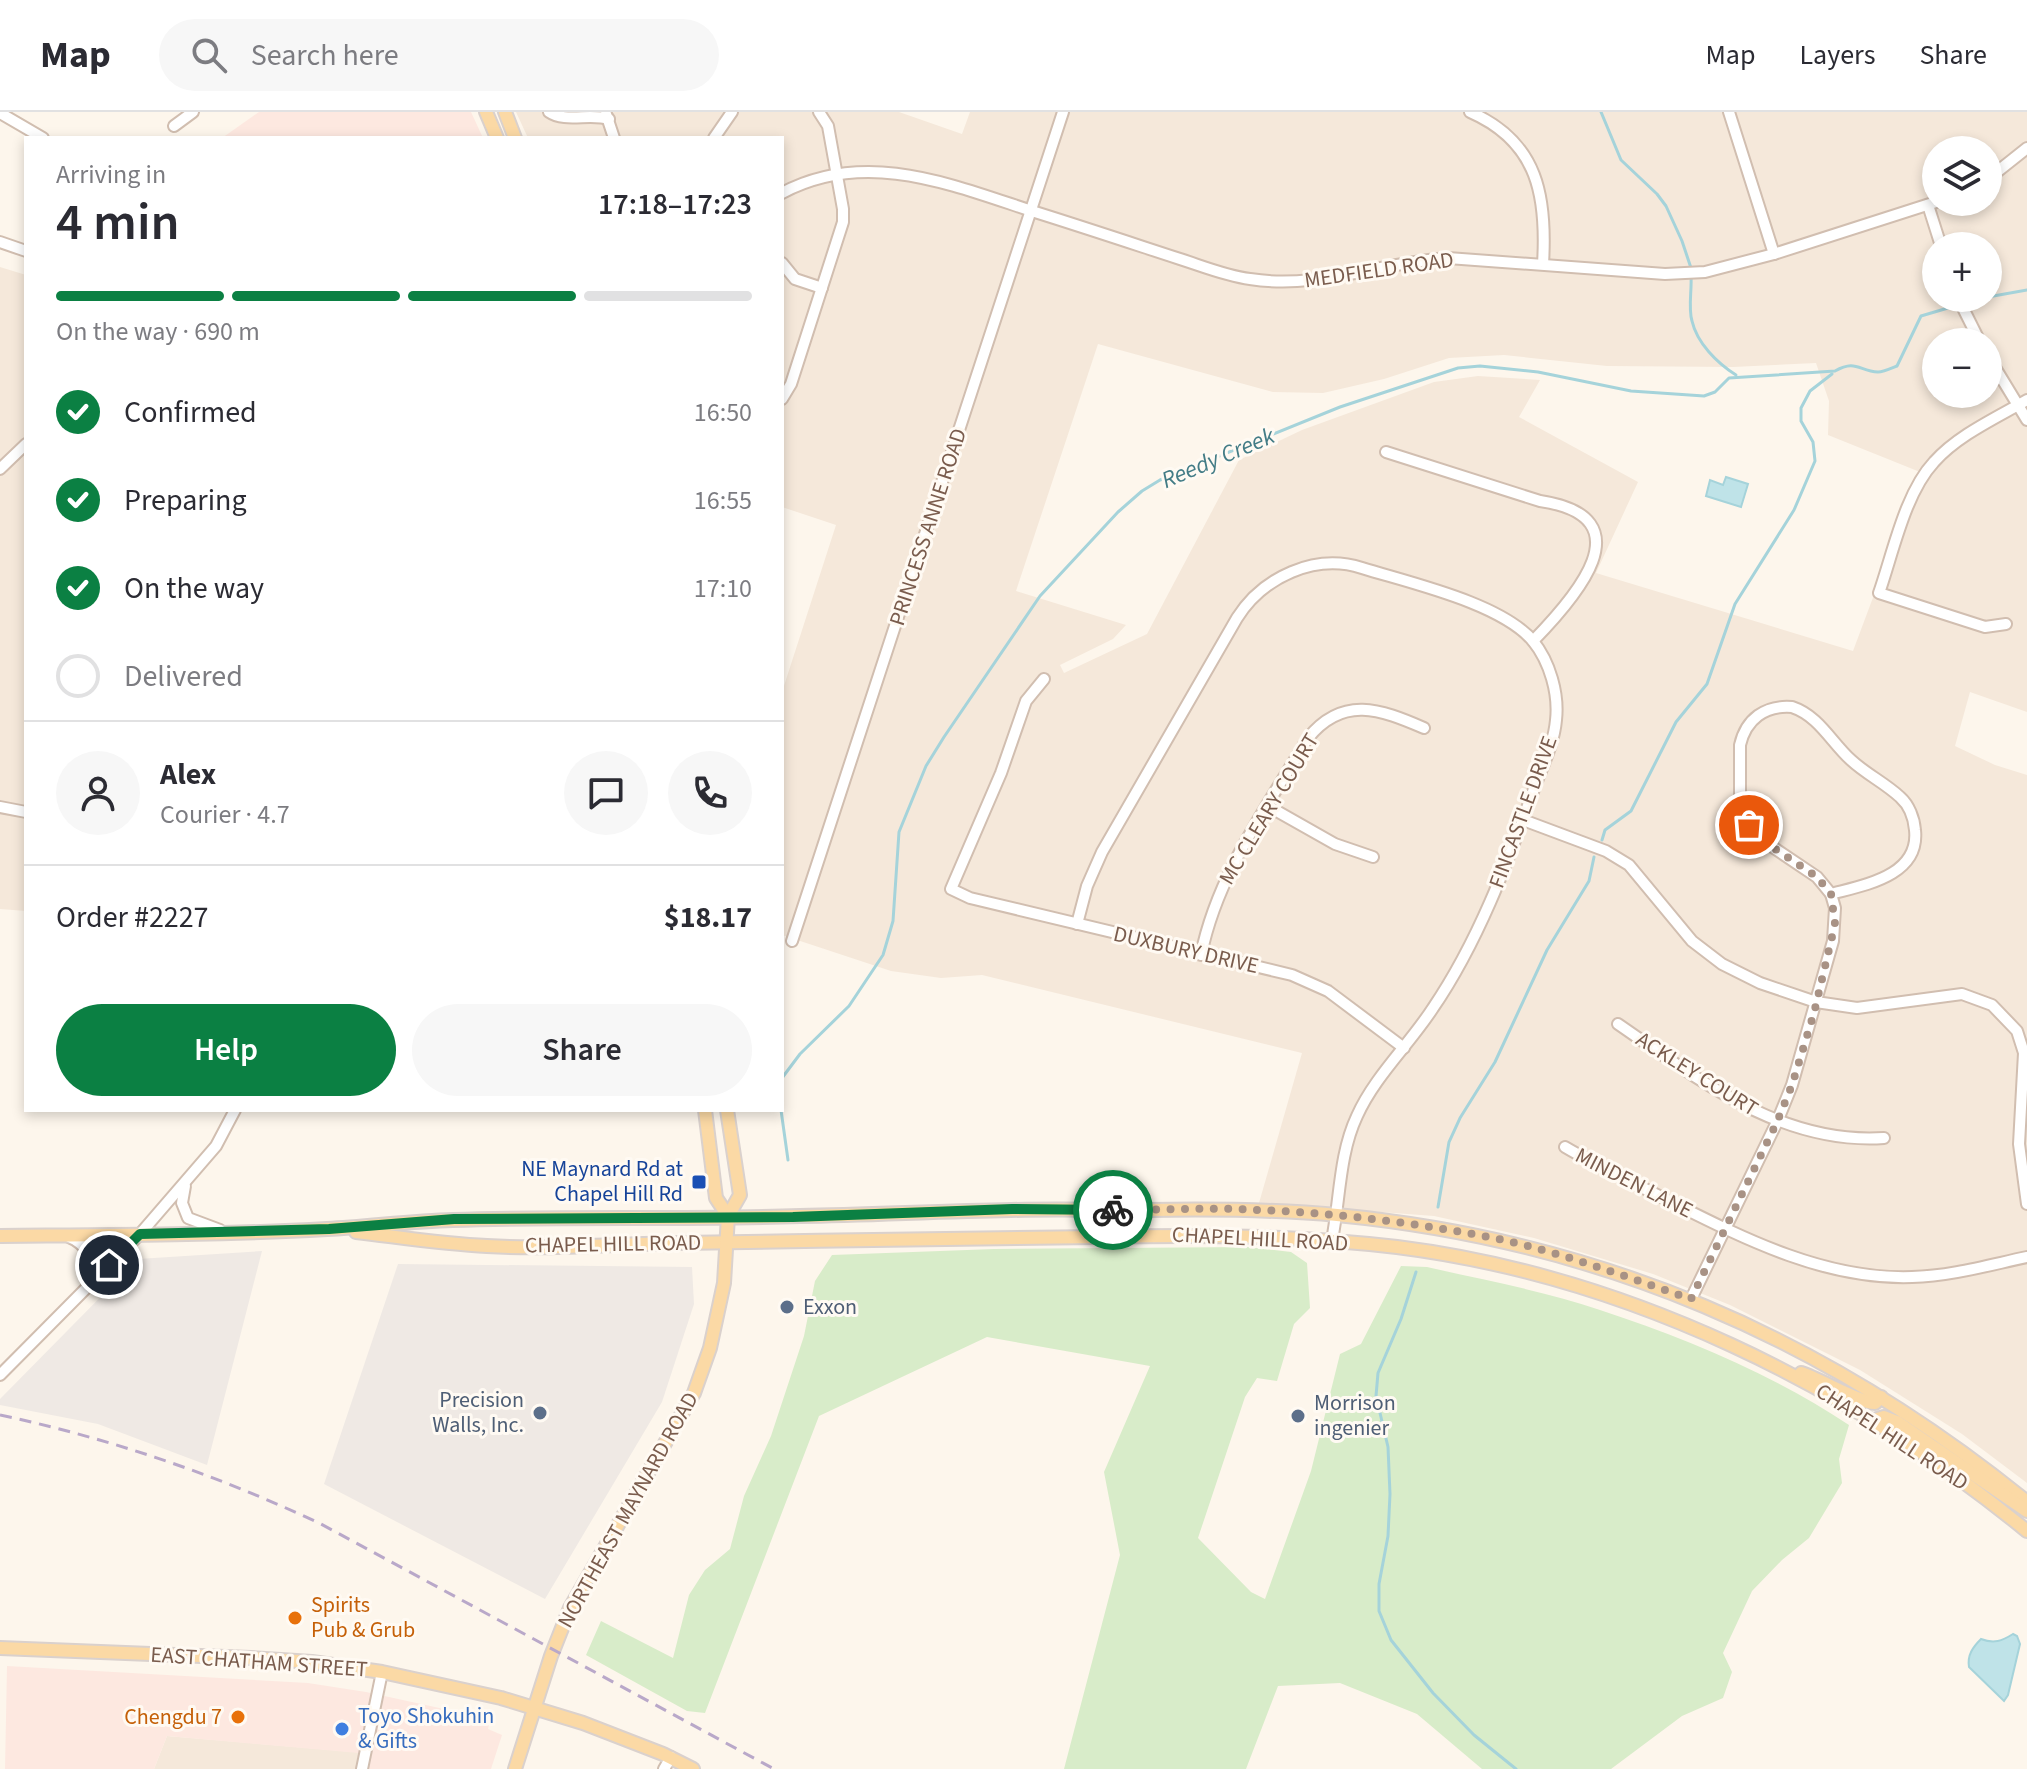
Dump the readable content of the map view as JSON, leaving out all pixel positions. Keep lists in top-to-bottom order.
{
  "streets": {
    "main road": ["CHAPEL HILL ROAD", "NORTHEAST MAYNARD ROAD", "EAST CHATHAM STREET"],
    "street": [
      "MEDFIELD ROAD",
      "PRINCESS ANNE ROAD",
      "MC CLEARY COURT",
      "FINCASTLE DRIVE",
      "DUXBURY DRIVE",
      "ACKLEY COURT",
      "MINDEN LANE"
    ]
  },
  "crossings": [
    ["MEDFIELD ROAD", "PRINCESS ANNE ROAD"],
    ["MC CLEARY COURT", "DUXBURY DRIVE"],
    ["FINCASTLE DRIVE", "DUXBURY DRIVE"],
    ["FINCASTLE DRIVE", "CHAPEL HILL ROAD"],
    ["CHAPEL HILL ROAD", "NORTHEAST MAYNARD ROAD"],
    ["NORTHEAST MAYNARD ROAD", "EAST CHATHAM STREET"]
  ],
  "water": ["Reedy Creek"],
  "places": {
    "transit": ["NE Maynard Rd at Chapel Hill Rd"],
    "other": [
      "Exxon",
      "Precision Walls, Inc.",
      "Morrison ingenier",
      "Spirits Pub & Grub",
      "Chengdu 7",
      "Toyo Shokuhin & Gifts"
    ]
  },
  "page": {
    "header": "Map",
    "search": "Search here",
    "nav": ["Map", "Layers", "Share"],
    "map_buttons": ["+", "−"],
    "heading": ["4 min", "Arriving in", "17:18–17:23"],
    "panel": [
      "Alex",
      "Courier · 4.7",
      "Order #2227",
      "$18.17"
    ],
    "bar": "On the way · 690 m",
    "list": [
      ["Confirmed", "16:50"],
      ["Preparing", "16:55"],
      ["On the way", "17:10"],
      "Delivered"
    ],
    "buttons": ["Help", "Share"]
  }
}
